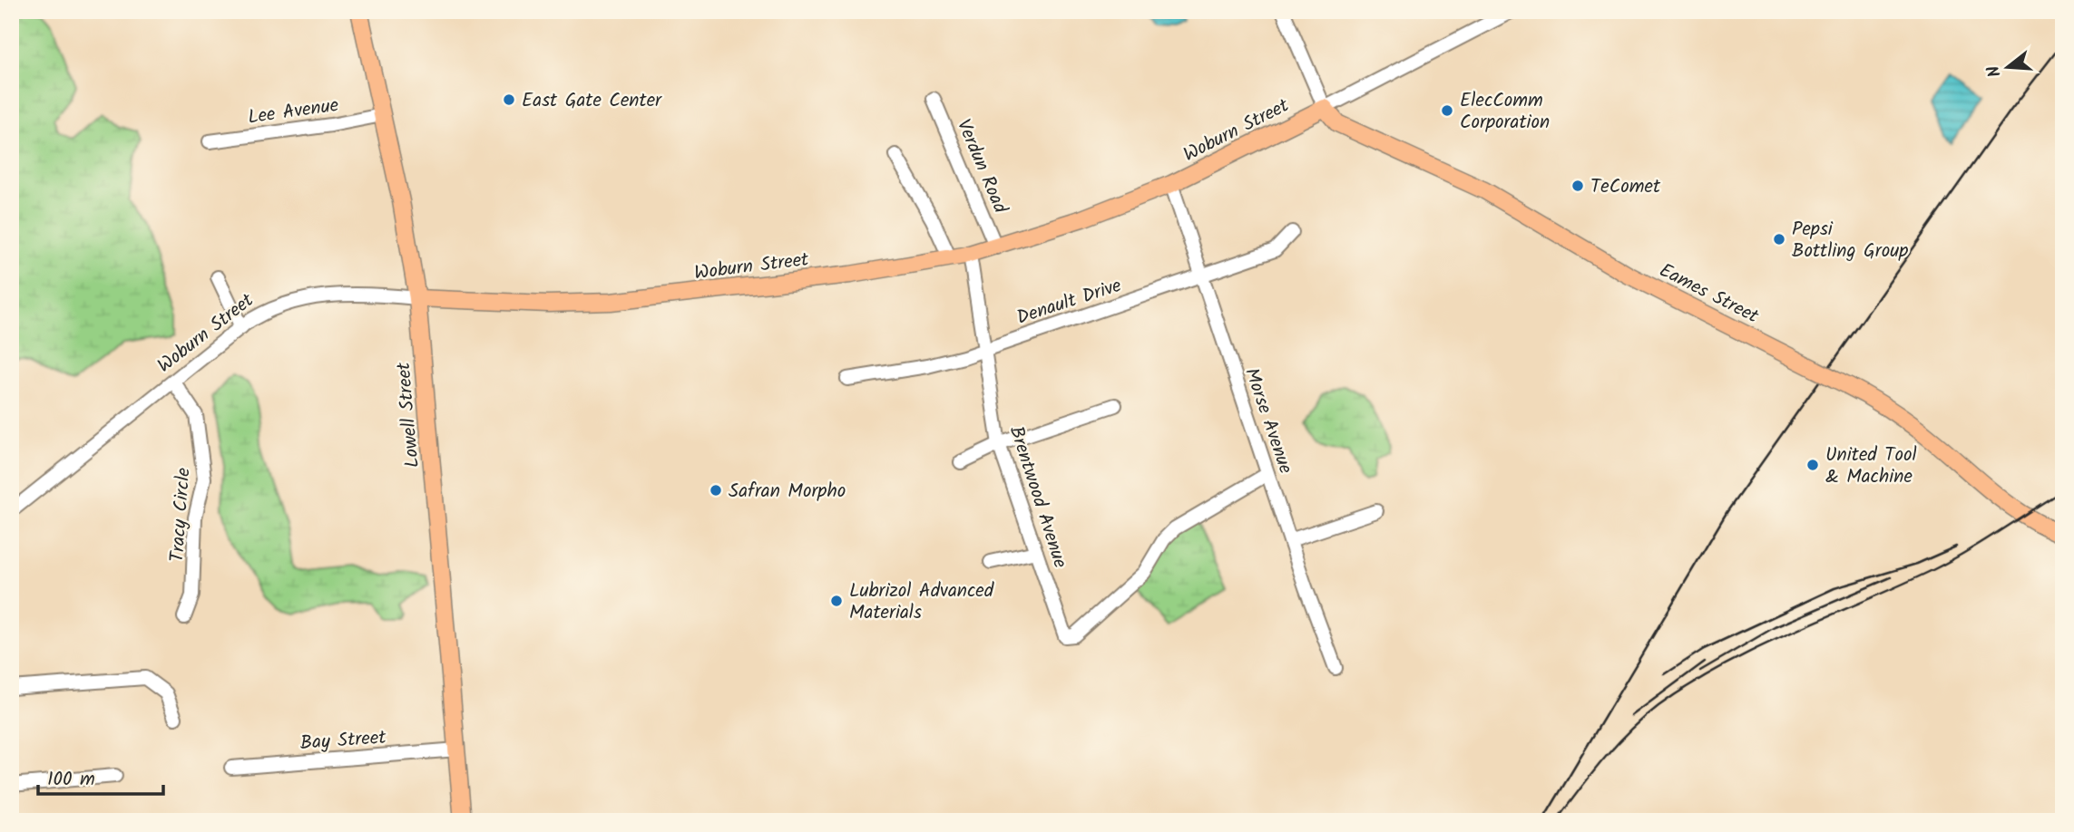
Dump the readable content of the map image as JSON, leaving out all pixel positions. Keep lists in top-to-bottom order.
{
  "streets": {
    "main road": ["Woburn Street", "Eames Street", "Lowell Street"],
    "street": [
      "Lee Avenue",
      "Verdun Road",
      "Denault Drive",
      "Morse Avenue",
      "Brentwood Avenue",
      "Tracy Circle",
      "Bay Street"
    ]
  },
  "crossings": [
    ["Lee Avenue", "Lowell Street"],
    ["Woburn Street", "Verdun Road"],
    ["Woburn Street", "Eames Street"],
    ["Woburn Street", "Lowell Street"],
    ["Woburn Street", "Morse Avenue"],
    ["Woburn Street", "Brentwood Avenue"],
    ["Woburn Street", "Tracy Circle"],
    ["Denault Drive", "Morse Avenue"],
    ["Denault Drive", "Brentwood Avenue"],
    ["Lowell Street", "Bay Street"],
    ["Morse Avenue", "Brentwood Avenue"]
  ],
  "places": [
    "East Gate Center",
    "ElecComm Corporation",
    "TeComet",
    "Pepsi Bottling Group",
    "United Tool & Machine",
    "Safran Morpho",
    "Lubrizol Advanced Materials"
  ],
  "scale_bar": "100 m",
  "north": "left"
}
